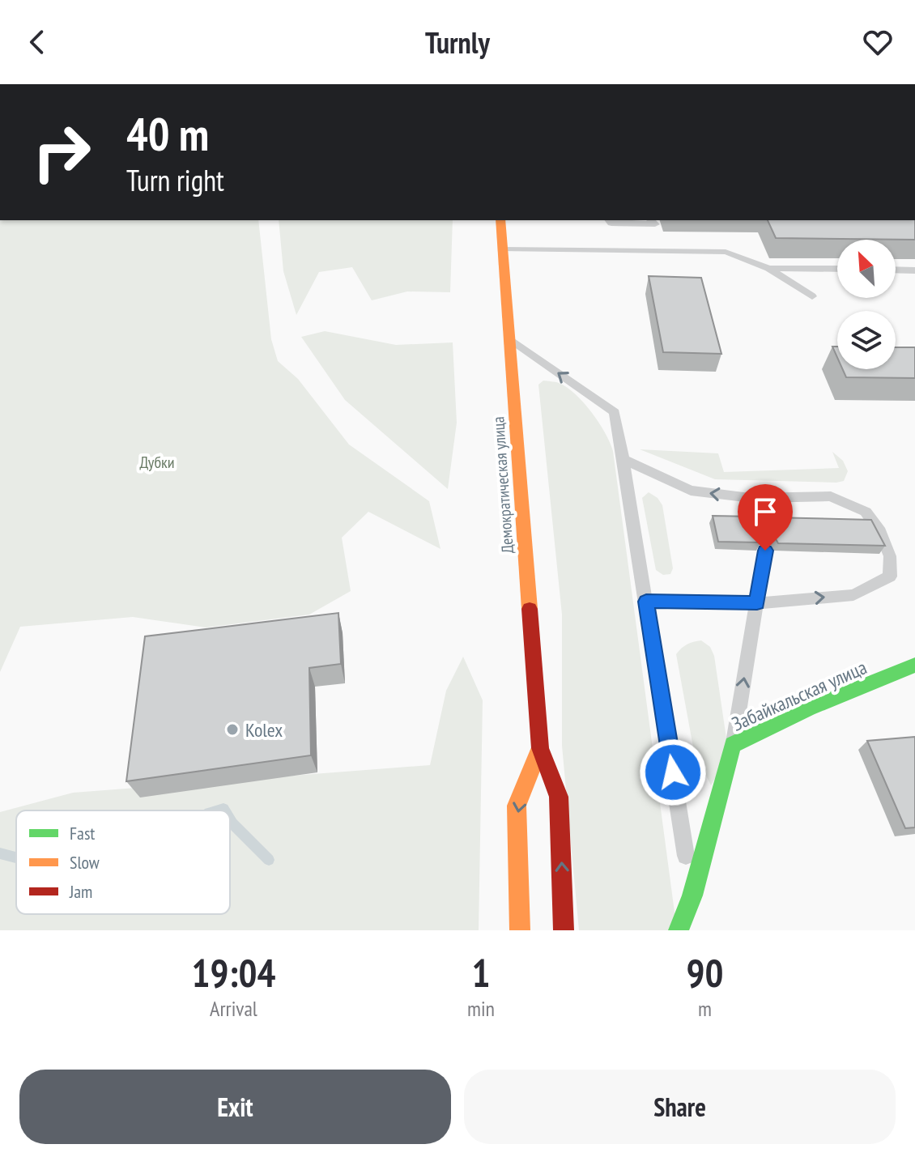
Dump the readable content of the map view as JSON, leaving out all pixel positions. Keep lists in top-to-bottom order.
{
  "streets": {
    "main road": ["Демократическая улица", "Забайкальская улица"]
  },
  "parks": ["Дубки"],
  "places": ["Kolex"],
  "legend": ["Fast", "Slow", "Jam"],
  "north": "top left",
  "page": {
    "header": "Turnly",
    "turn": ["40 m", "Turn right"],
    "eta": [
      "19:04",
      "Arrival",
      "1",
      "min",
      "90",
      "m"
    ],
    "buttons": ["Exit", "Share"]
  }
}
